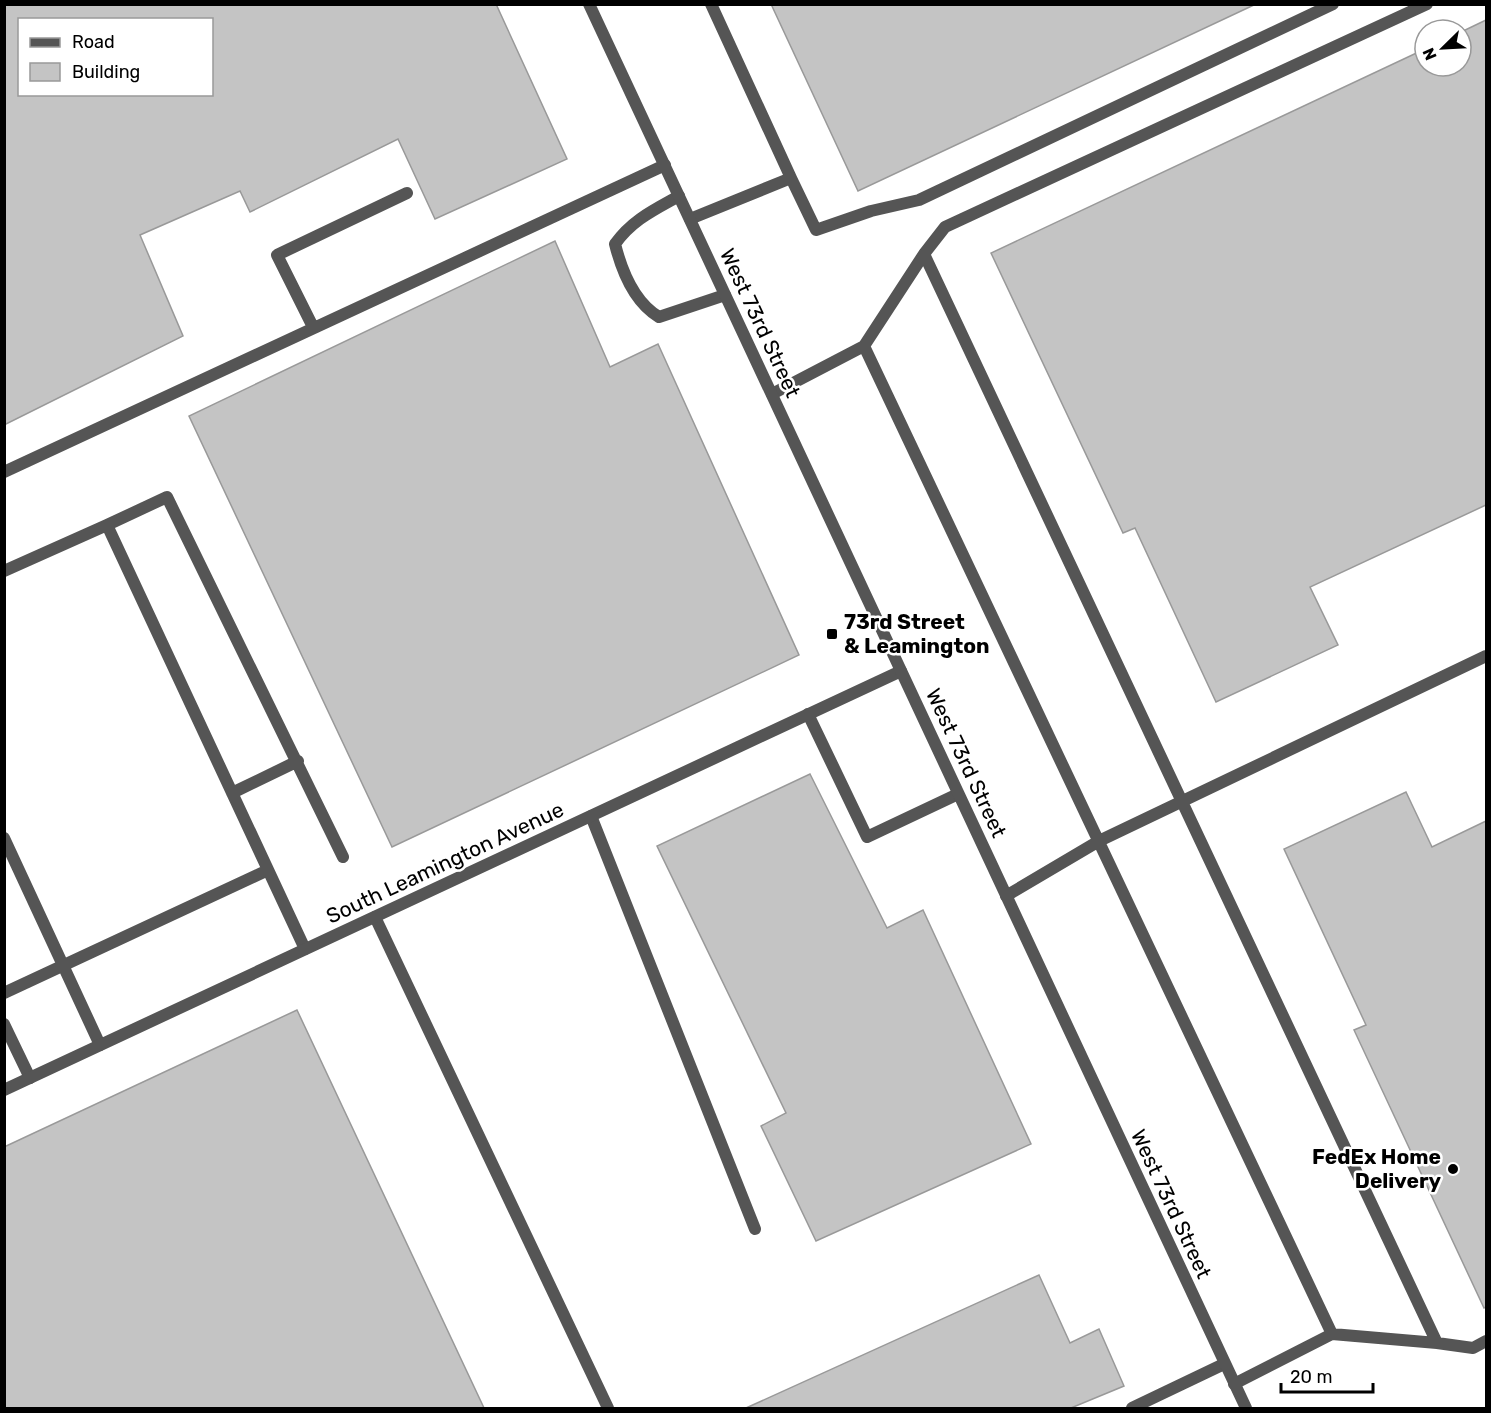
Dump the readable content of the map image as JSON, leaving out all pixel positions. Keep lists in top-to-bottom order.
{
  "streets": {
    "street": ["West 73rd Street", "South Leamington Avenue"]
  },
  "crossings": [
    ["West 73rd Street", "South Leamington Avenue"]
  ],
  "places": {
    "transit": ["73rd Street & Leamington"],
    "other": ["FedEx Home Delivery"]
  },
  "legend": ["Road", "Building"],
  "scale_bar": "20 m",
  "north": "bottom left"
}
